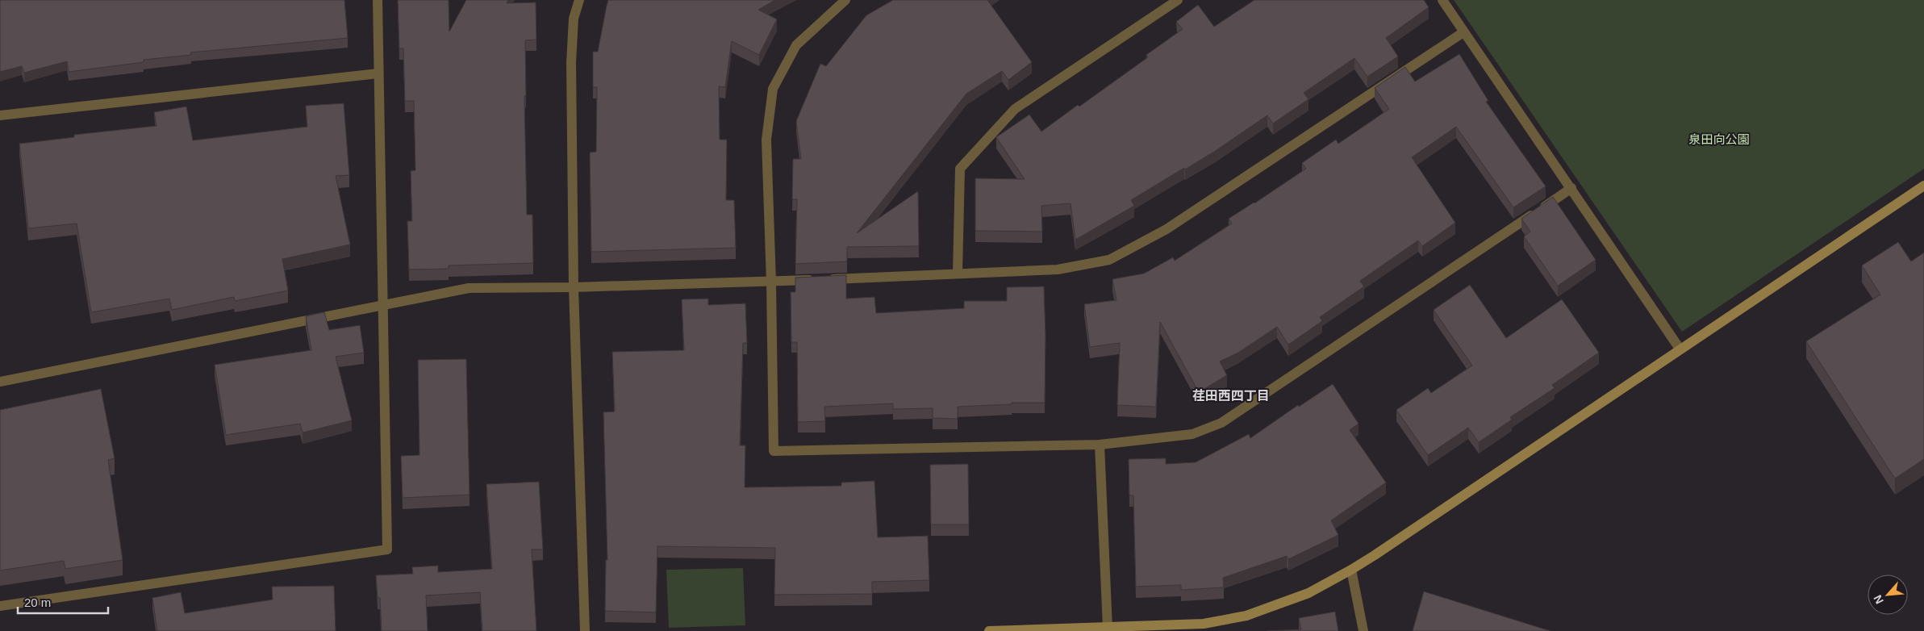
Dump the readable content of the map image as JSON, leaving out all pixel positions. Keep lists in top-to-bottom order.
{
  "districts": ["荏田西四丁目"],
  "parks": ["泉田向公園"],
  "scale_bar": "20 m",
  "north": "bottom left"
}
